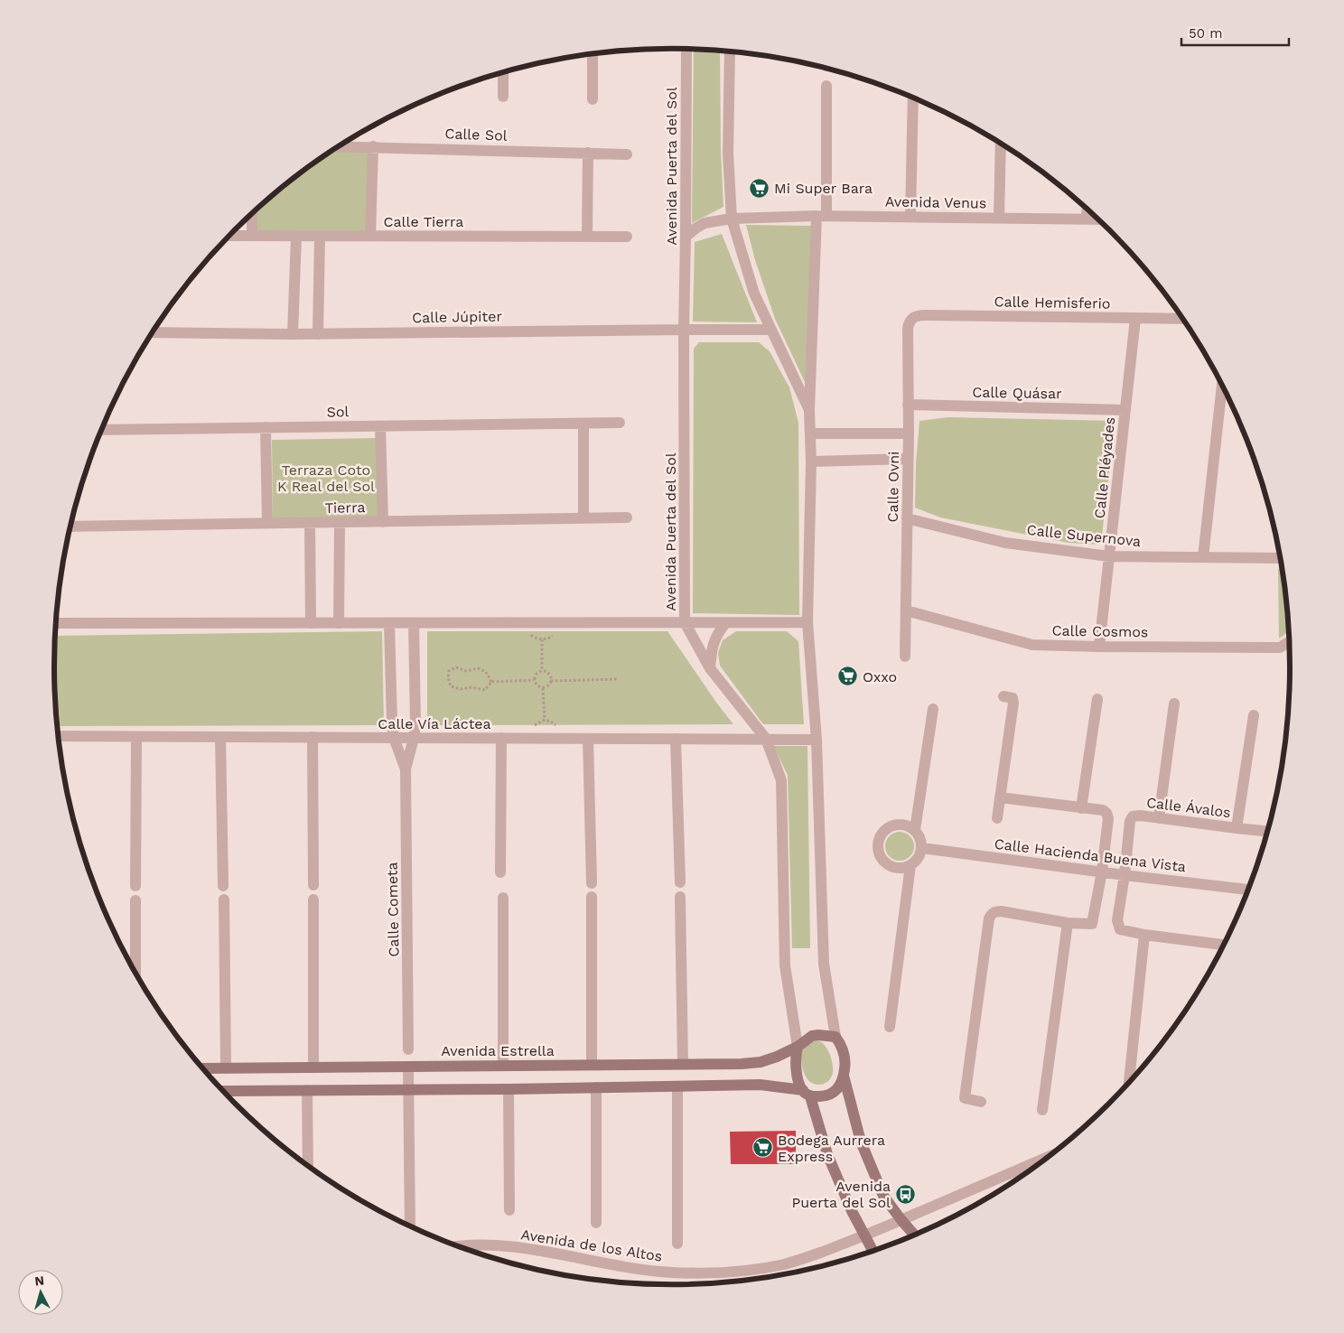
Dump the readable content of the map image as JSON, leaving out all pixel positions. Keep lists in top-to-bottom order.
{
  "streets": {
    "main road": ["Avenida Estrella"],
    "street": [
      "Calle Sol",
      "Avenida Puerta del Sol",
      "Avenida Venus",
      "Calle Tierra",
      "Calle Hemisferio",
      "Calle Júpiter",
      "Calle Quásar",
      "Sol",
      "Calle Pléyades",
      "Calle Ovni",
      "Tierra",
      "Calle Supernova",
      "Calle Cosmos",
      "Calle Vía Láctea",
      "Calle Ávalos",
      "Calle Hacienda Buena Vista",
      "Calle Cometa",
      "Avenida de los Altos"
    ]
  },
  "crossings": [
    ["Avenida Puerta del Sol", "Avenida Venus"],
    ["Avenida Puerta del Sol", "Calle Júpiter"],
    ["Avenida Puerta del Sol", "Calle Vía Láctea"],
    ["Avenida Puerta del Sol", "Avenida Estrella"],
    ["Calle Hemisferio", "Calle Pléyades"],
    ["Calle Hemisferio", "Calle Ovni"],
    ["Calle Quásar", "Calle Pléyades"],
    ["Calle Quásar", "Calle Ovni"],
    ["Calle Pléyades", "Calle Supernova"],
    ["Calle Pléyades", "Calle Cosmos"],
    ["Calle Ovni", "Calle Supernova"],
    ["Calle Ovni", "Calle Cosmos"],
    ["Calle Vía Láctea", "Calle Cometa"],
    ["Calle Ávalos", "Calle Hacienda Buena Vista"]
  ],
  "parks": ["Terraza Coto K Real del Sol"],
  "places": {
    "supermarket": ["Mi Super Bara", "Oxxo", "Bodega Aurrera Express"],
    "bus stop": ["Avenida Puerta del Sol"]
  },
  "scale_bar": "50 m",
  "north": "top"
}
